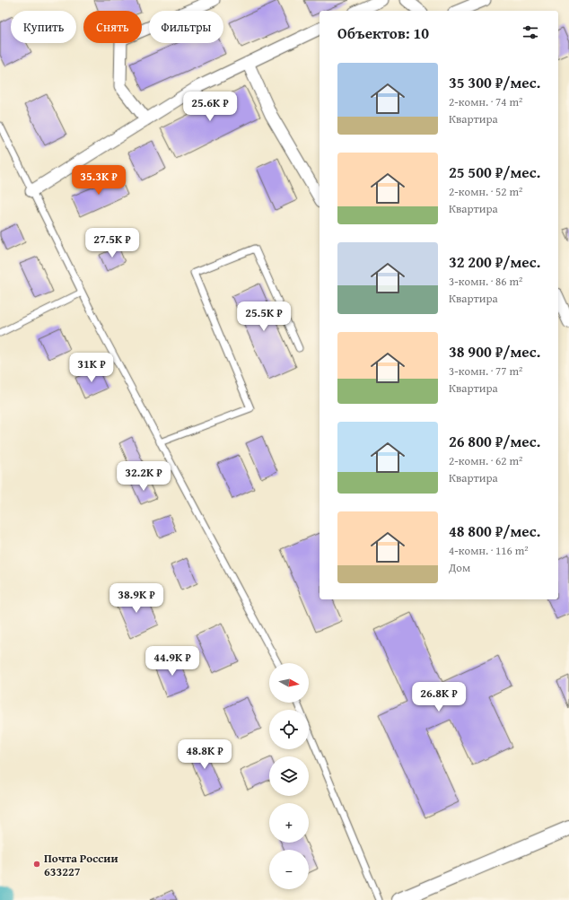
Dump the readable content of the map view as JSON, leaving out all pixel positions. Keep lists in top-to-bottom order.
{
  "places": ["Почта России 633227"],
  "north": "right",
  "page": {
    "chip": ["Купить", "Снять", "Фильтры"],
    "heading": "Объектов: 10",
    "list": [
      {
        "name": "35 300 ₽/мес.",
        "note": "2-комн. · 74 m² · Квартира"
      },
      {
        "name": "25 500 ₽/мес.",
        "note": "2-комн. · 52 m² · Квартира"
      },
      {
        "name": "32 200 ₽/мес.",
        "note": "3-комн. · 86 m² · Квартира"
      },
      {
        "name": "38 900 ₽/мес.",
        "note": "3-комн. · 77 m² · Квартира"
      },
      {
        "name": "26 800 ₽/мес.",
        "note": "2-комн. · 62 m² · Квартира"
      },
      {
        "name": "48 800 ₽/мес.",
        "note": "4-комн. · 116 m² · Дом"
      }
    ],
    "price": [
      "25.6K ₽",
      "35.3K ₽",
      "27.5K ₽",
      "25.5K ₽",
      "31K ₽",
      "32.2K ₽",
      "38.9K ₽",
      "44.9K ₽",
      "26.8K ₽",
      "48.8K ₽"
    ],
    "map_buttons": ["+", "−"]
  }
}
